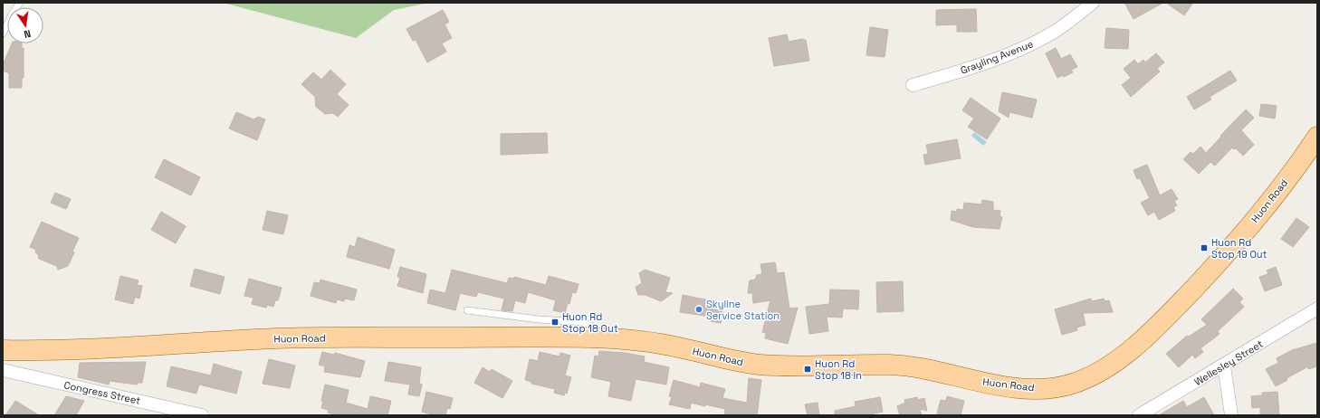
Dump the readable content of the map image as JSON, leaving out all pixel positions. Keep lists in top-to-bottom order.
{
  "streets": {
    "main road": ["Huon Road"],
    "street": ["Grayling Avenue", "Wellesley Street", "Congress Street"]
  },
  "places": {
    "transit": ["Huon Rd Stop 19 Out", "Huon Rd Stop 18 Out", "Huon Rd Stop 18 In"],
    "other": ["Skyline Service Station"]
  },
  "north": "bottom"
}
